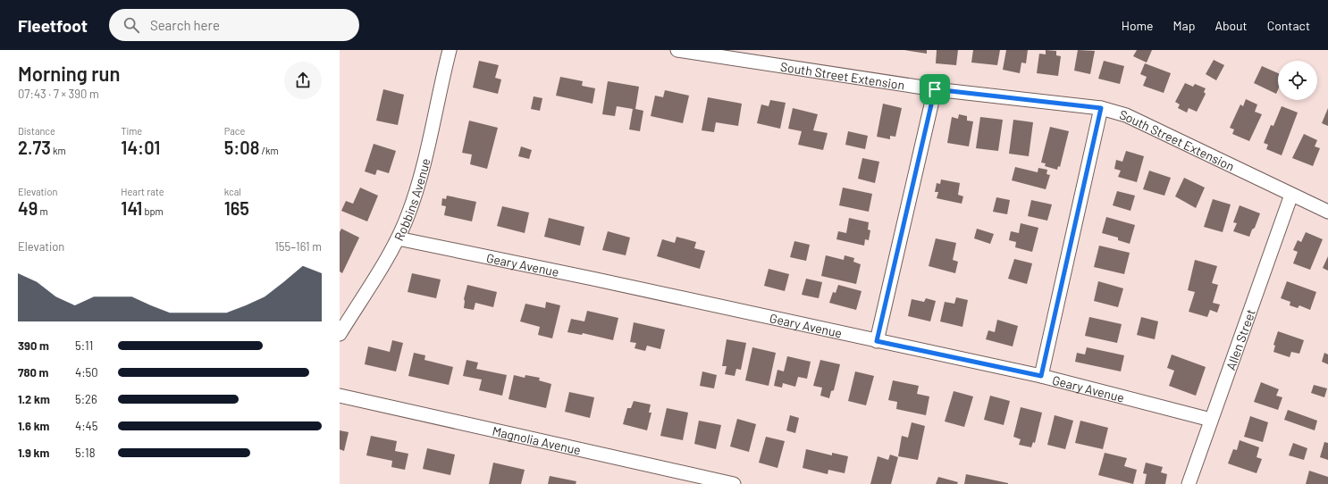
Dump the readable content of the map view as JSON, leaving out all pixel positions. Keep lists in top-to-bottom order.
{
  "streets": {
    "street": [
      "South Street Extension",
      "Robbins Avenue",
      "Geary Avenue",
      "Allen Street",
      "Magnolia Avenue"
    ]
  },
  "crossings": [
    ["South Street Extension", "Allen Street"],
    ["Robbins Avenue", "Geary Avenue"],
    ["Geary Avenue", "Allen Street"]
  ],
  "page": {
    "header": "Fleetfoot",
    "search": "Search here",
    "nav": [
      "Home",
      "Map",
      "About",
      "Contact"
    ],
    "heading": ["Morning run", "07:43 · 7 × 390 m"],
    "stats": [
      ["Distance", "2.73 km"],
      ["Time", "14:01"],
      ["Pace", "5:08 /km"],
      ["Elevation", "49 m"],
      ["Heart rate", "141 bpm"],
      ["kcal", "165"]
    ],
    "chart": ["Elevation", "155–161 m"],
    "list": [
      {
        "name": "390 m",
        "note": "5:11"
      },
      {
        "name": "780 m",
        "note": "4:50"
      },
      {
        "name": "1.2 km",
        "note": "5:26"
      },
      {
        "name": "1.6 km",
        "note": "4:45"
      },
      {
        "name": "1.9 km",
        "note": "5:18"
      }
    ]
  }
}
